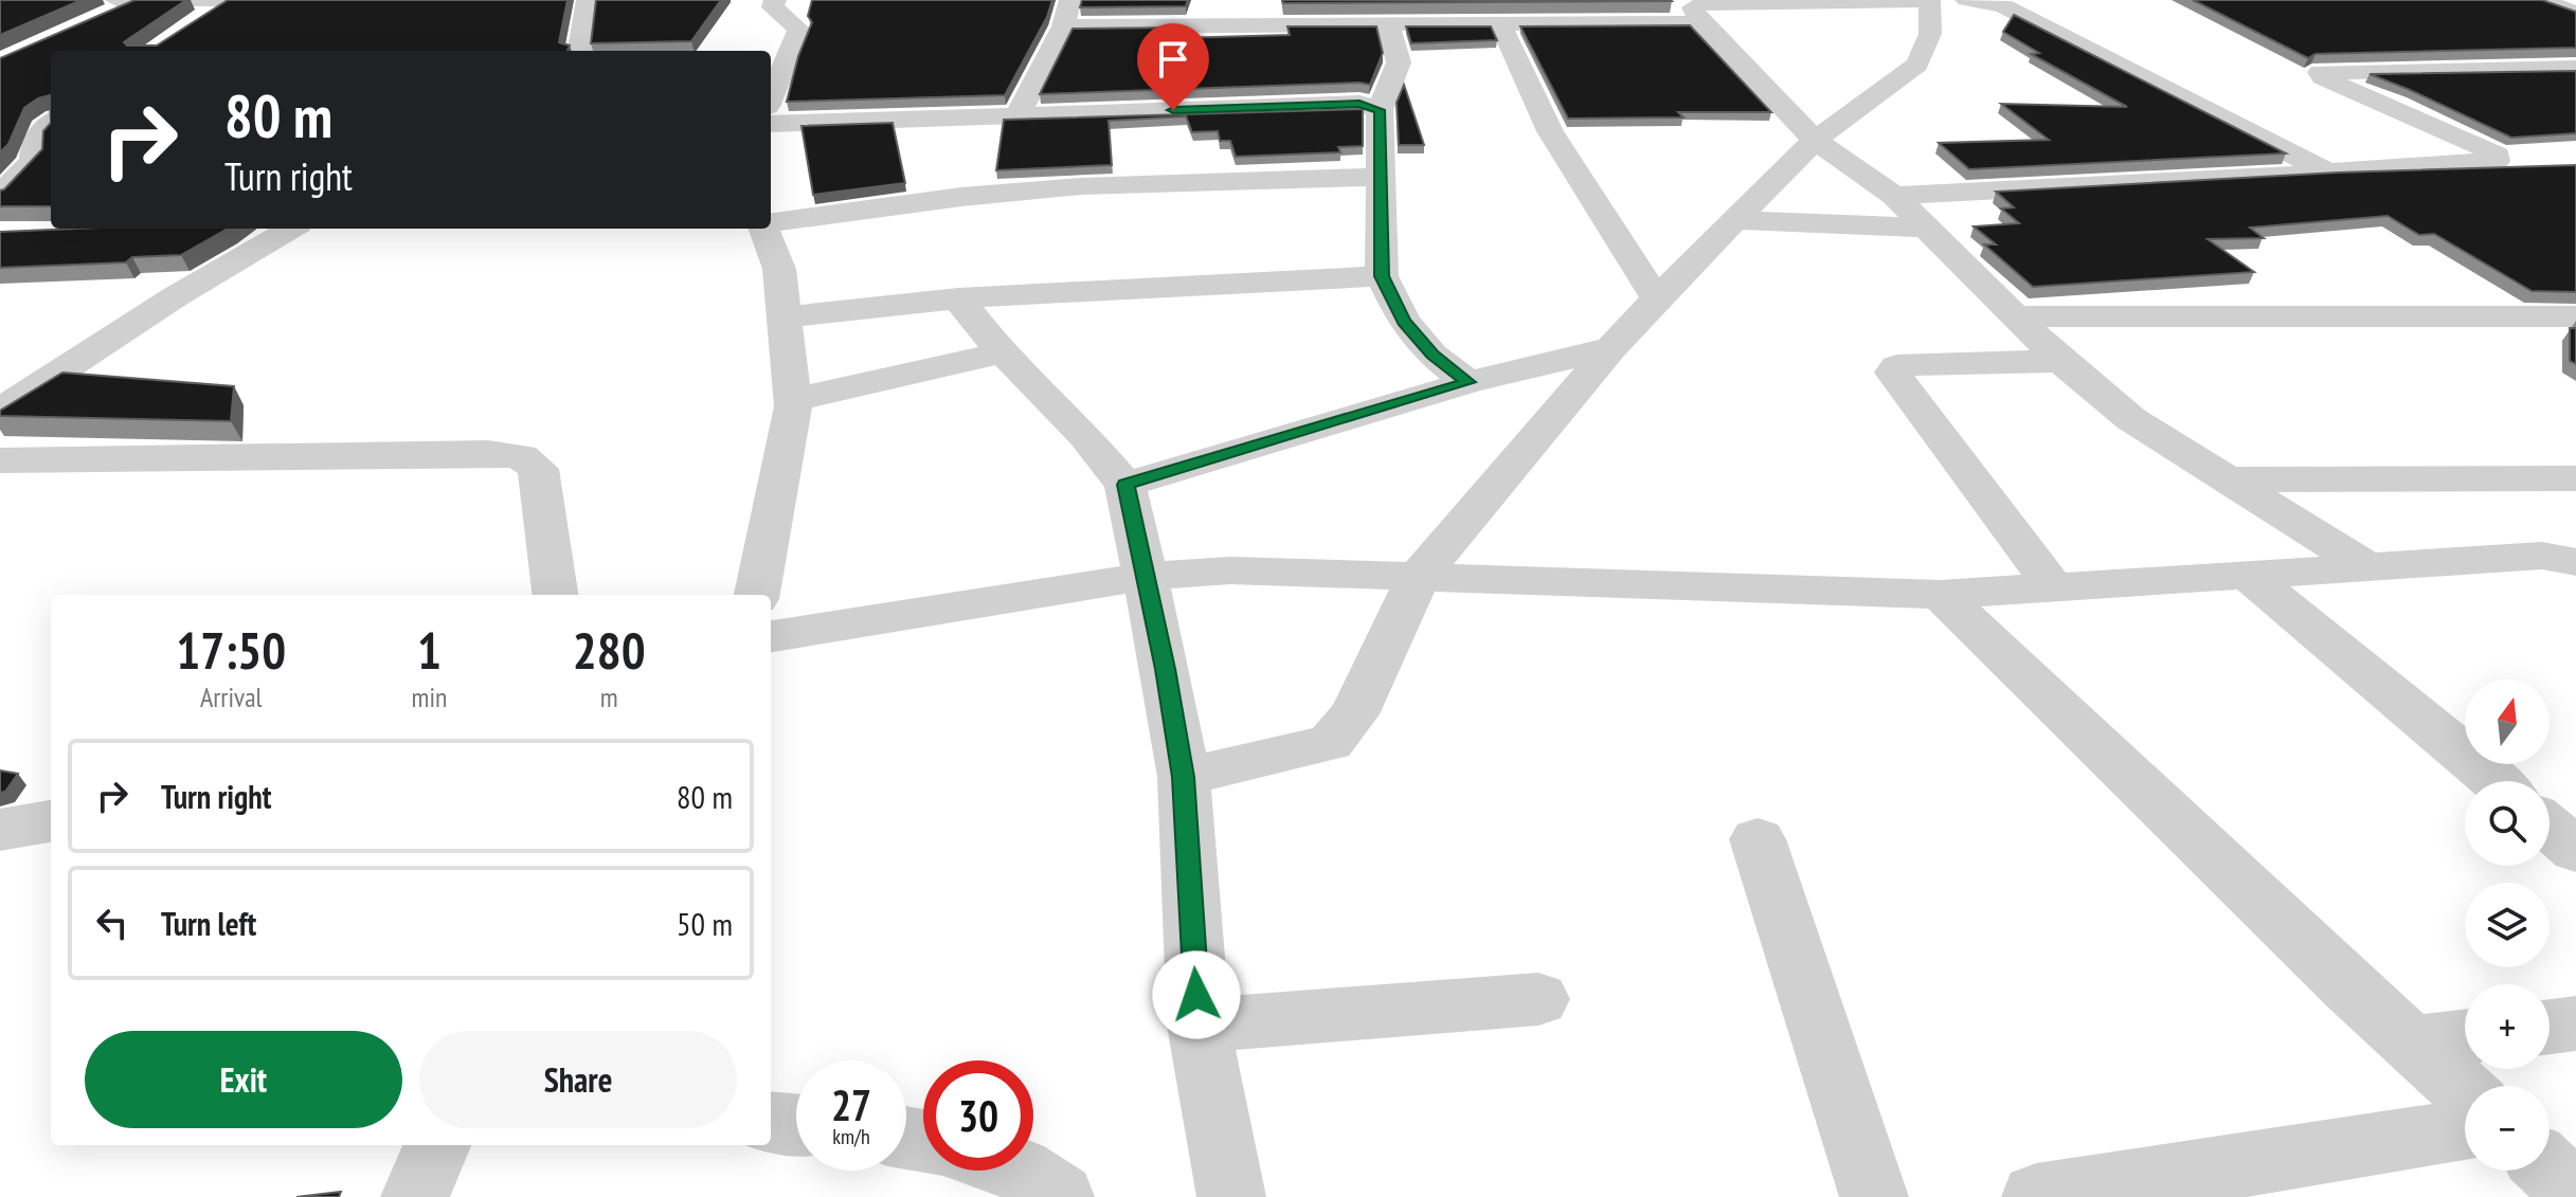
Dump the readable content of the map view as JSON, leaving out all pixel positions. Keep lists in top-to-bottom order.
{
  "north": "top",
  "page": {
    "turn": ["80 m", "Turn right"],
    "eta": [
      "17:50",
      "Arrival",
      "1",
      "min",
      "280",
      "m"
    ],
    "map_buttons": ["+", "−"],
    "list": [
      {
        "name": "Turn right",
        "value": "80 m"
      },
      {
        "name": "Turn left",
        "value": "50 m"
      }
    ],
    "buttons": ["Exit", "Share"],
    "speed": "27 km/h",
    "limit": "30"
  }
}
